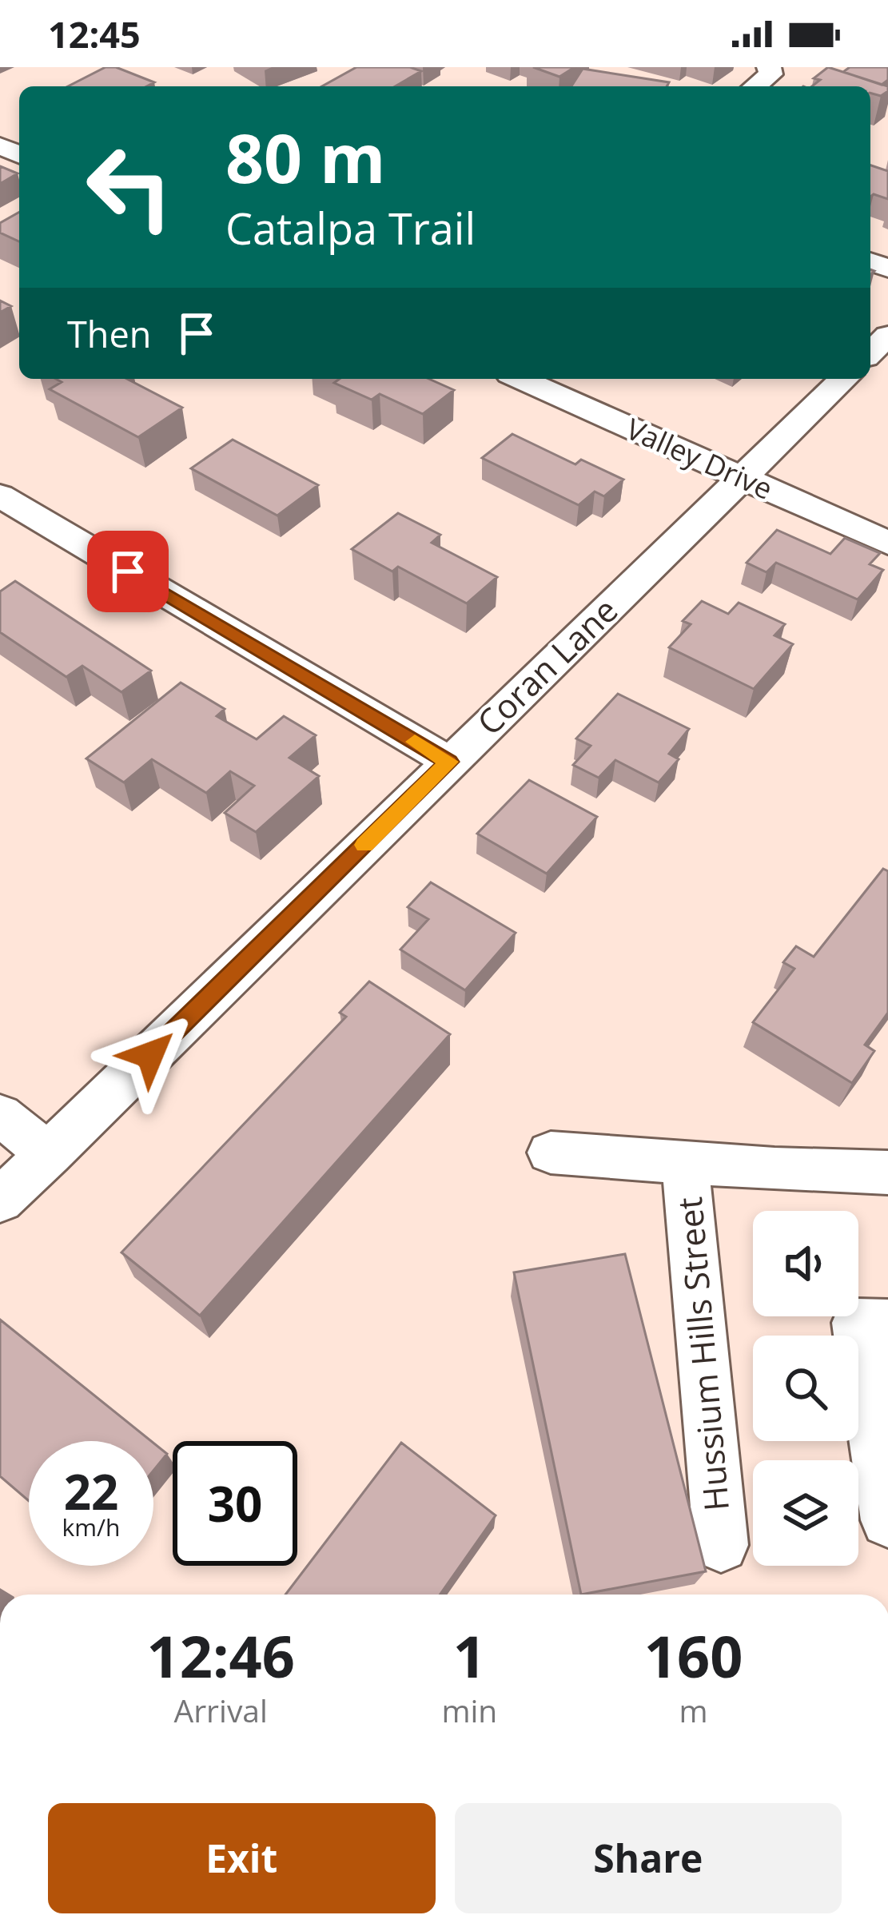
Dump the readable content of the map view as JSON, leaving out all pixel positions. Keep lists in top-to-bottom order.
{
  "streets": {
    "street": ["Valley Drive", "Coran Lane", "Hussium Hills Street"]
  },
  "crossings": [
    ["Valley Drive", "Coran Lane"]
  ],
  "page": {
    "status": "12:45",
    "turn": ["80 m", "Catalpa Trail"],
    "then": "Then",
    "speed": "22 km/h",
    "limit": "30",
    "eta": [
      "12:46",
      "Arrival",
      "1",
      "min",
      "160",
      "m"
    ],
    "buttons": ["Exit", "Share"]
  }
}
